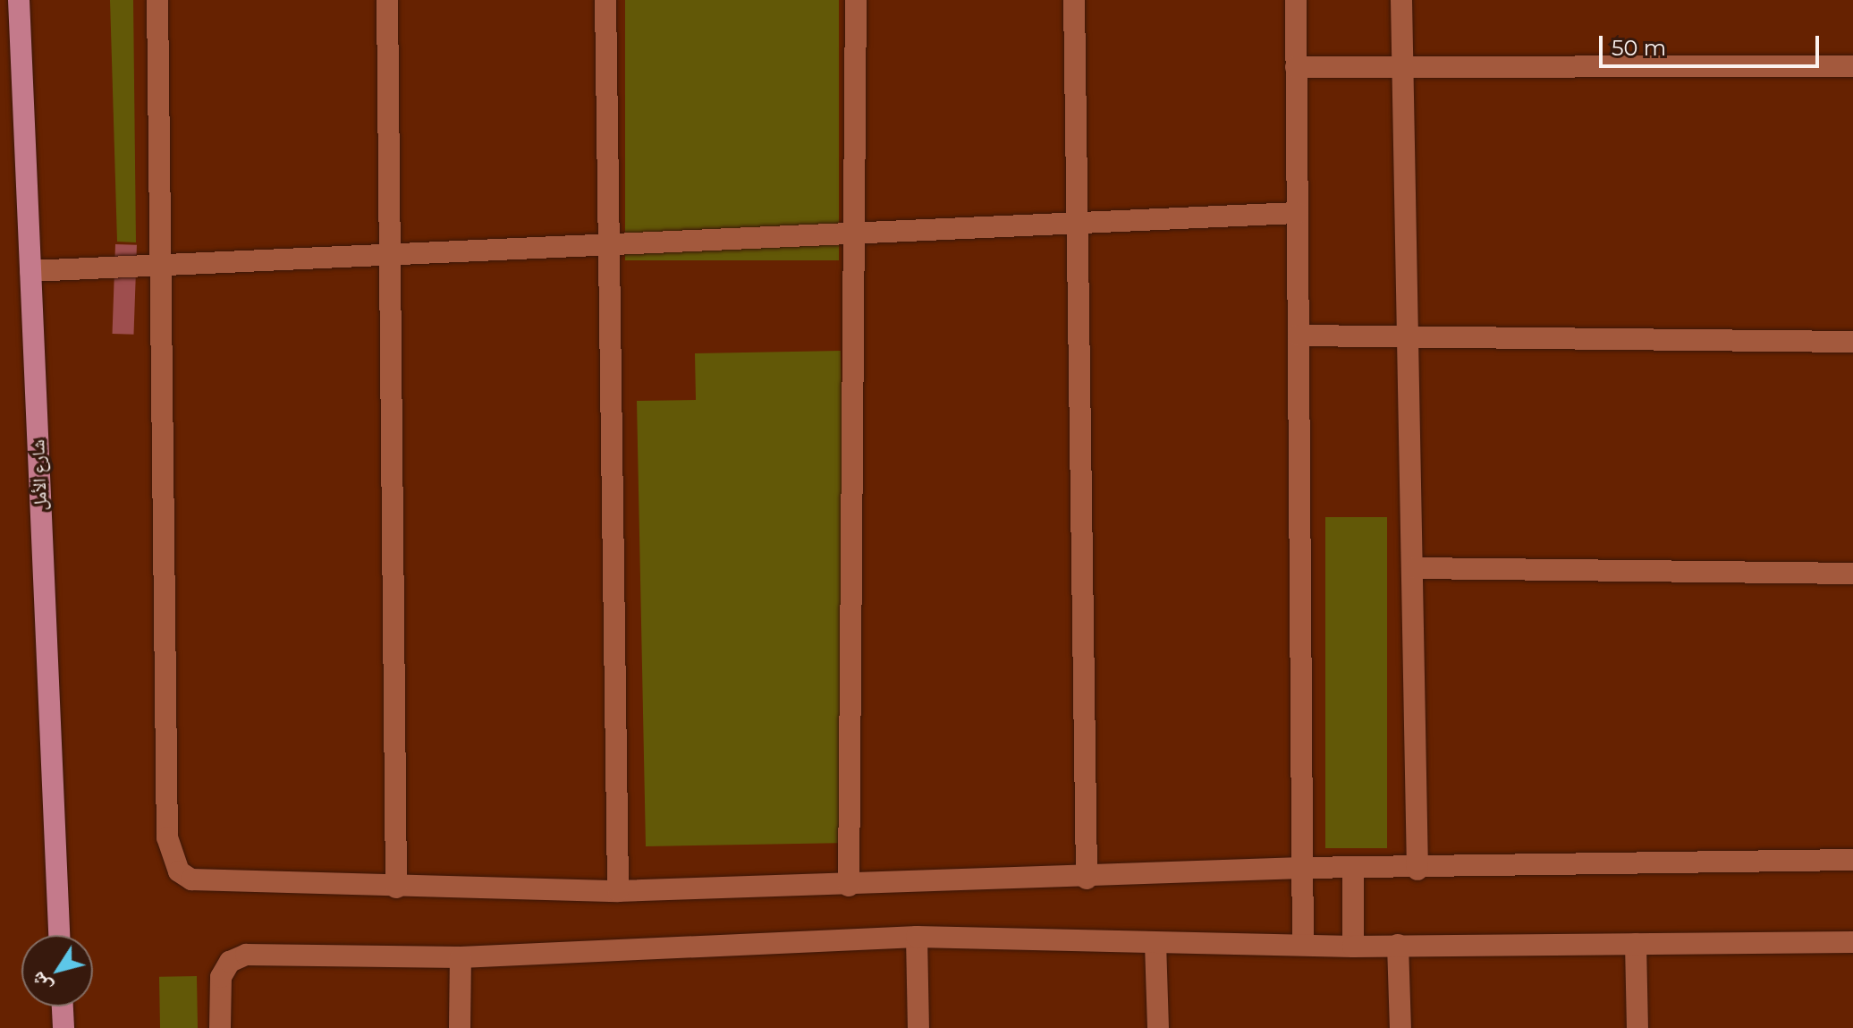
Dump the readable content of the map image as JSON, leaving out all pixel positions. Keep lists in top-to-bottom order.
{
  "streets": {
    "main road": ["شارع الأمل"]
  },
  "scale_bar": "50 m",
  "north": "bottom left"
}
